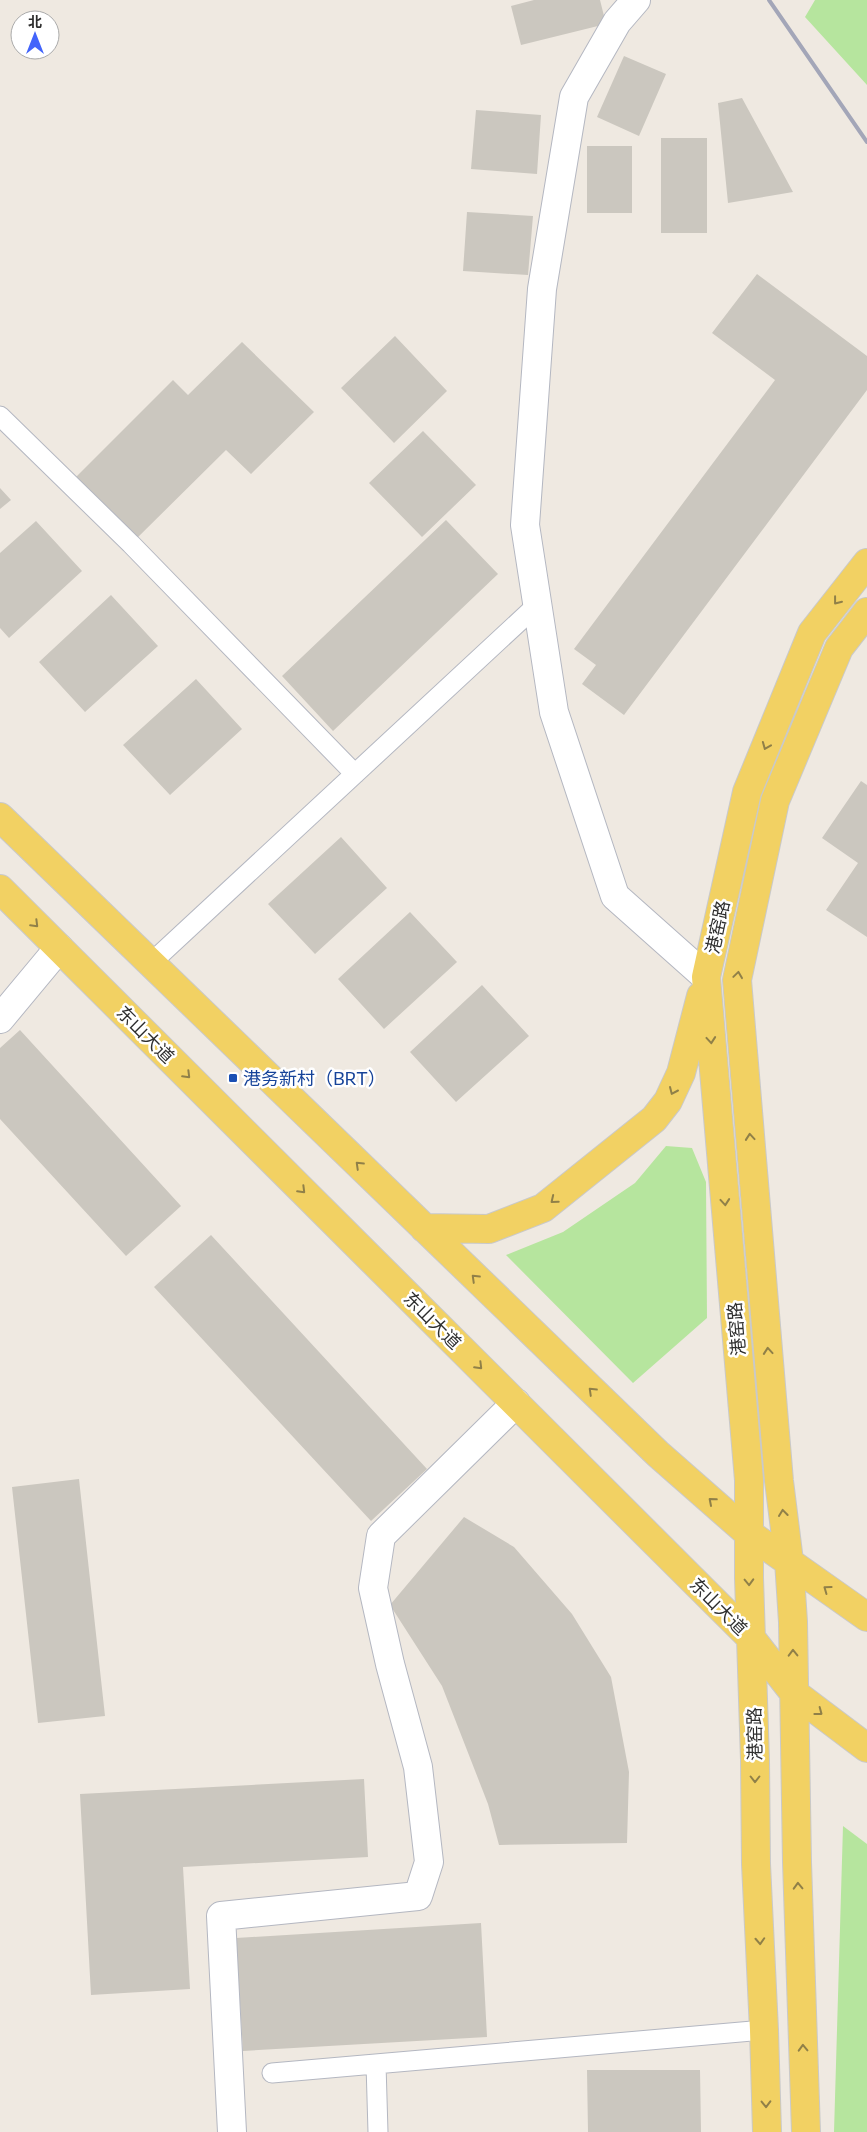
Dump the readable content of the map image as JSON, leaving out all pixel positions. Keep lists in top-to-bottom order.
{
  "streets": {
    "main road": ["港窑路", "东山大道"]
  },
  "crossings": [
    ["港窑路", "东山大道"]
  ],
  "places": {
    "transit": ["港务新村（BRT）"]
  },
  "north": "top"
}
